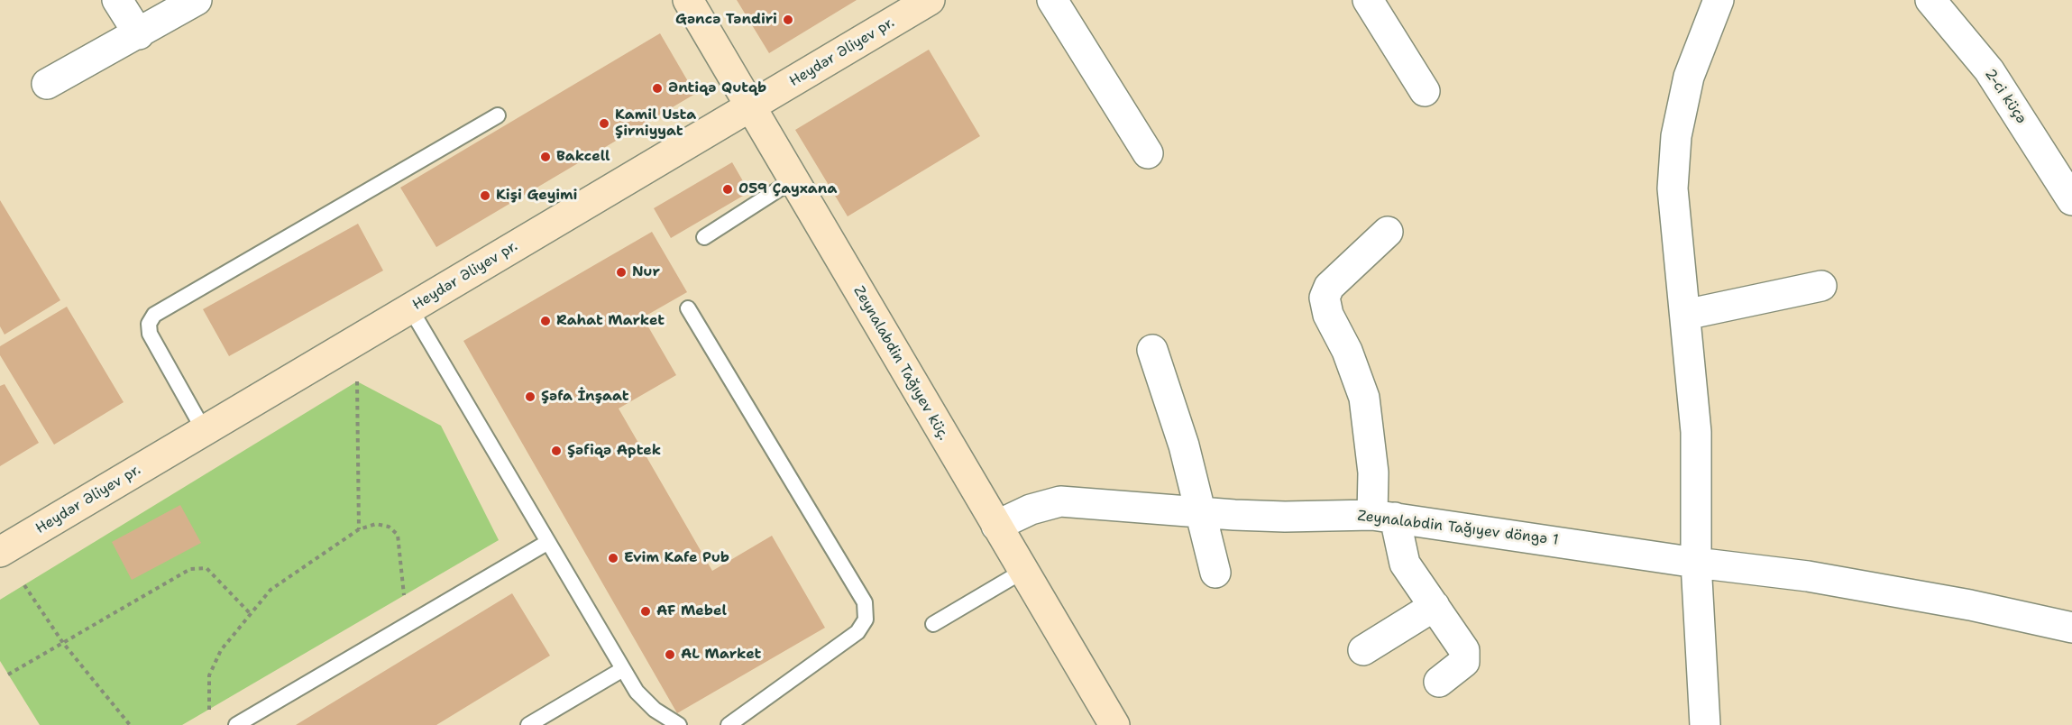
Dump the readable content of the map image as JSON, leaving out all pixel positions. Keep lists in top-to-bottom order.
{
  "streets": {
    "main road": ["Heydər Əliyev pr.", "Zeynalabdin Tağıyev küç."],
    "street": ["2-ci küçə", "Zeynalabdin Tağıyev döngə 1"]
  },
  "crossings": [
    ["Heydər Əliyev pr.", "Zeynalabdin Tağıyev küç."],
    ["Zeynalabdin Tağıyev küç.", "Zeynalabdin Tağıyev döngə 1"]
  ],
  "places": [
    "Gəncə Təndiri",
    "Əntiqə Qutqb",
    "Kamil Usta Şirniyyat",
    "Bakcell",
    "059 Çayxana",
    "Kişi Geyimi",
    "Nur",
    "Rahat Market",
    "Şəfa İnşaat",
    "Şəfiqə Aptek",
    "Evim Kafe Pub",
    "AF Mebel",
    "AL Market"
  ]
}
